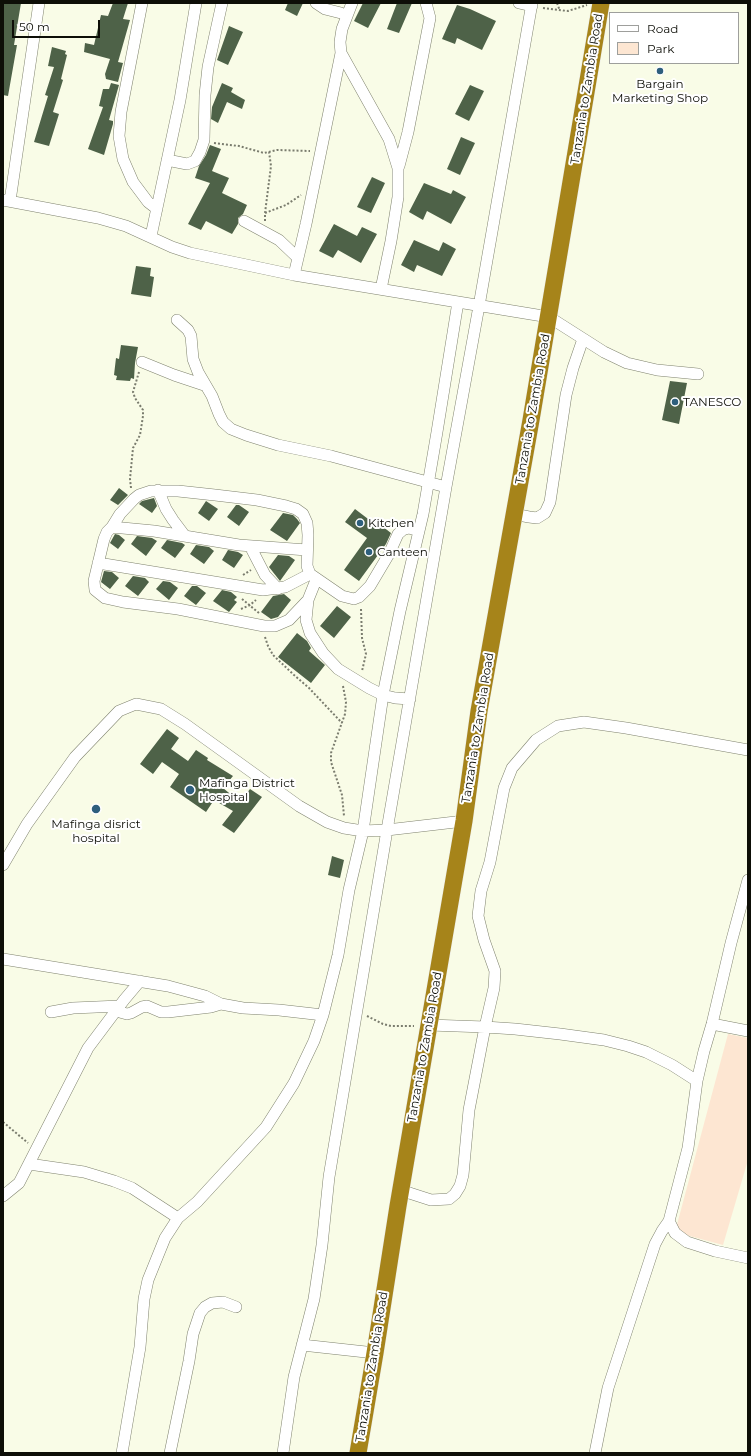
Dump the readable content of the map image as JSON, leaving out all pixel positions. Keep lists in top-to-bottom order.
{
  "streets": {
    "highway": ["Tanzania to Zambia Road"]
  },
  "places": [
    "Bargain Marketing Shop",
    "TANESCO",
    "Kitchen",
    "Canteen",
    "Mafinga District Hospital",
    "Mafinga disrict hospital"
  ],
  "legend": ["Road", "Park"],
  "scale_bar": "50 m"
}
